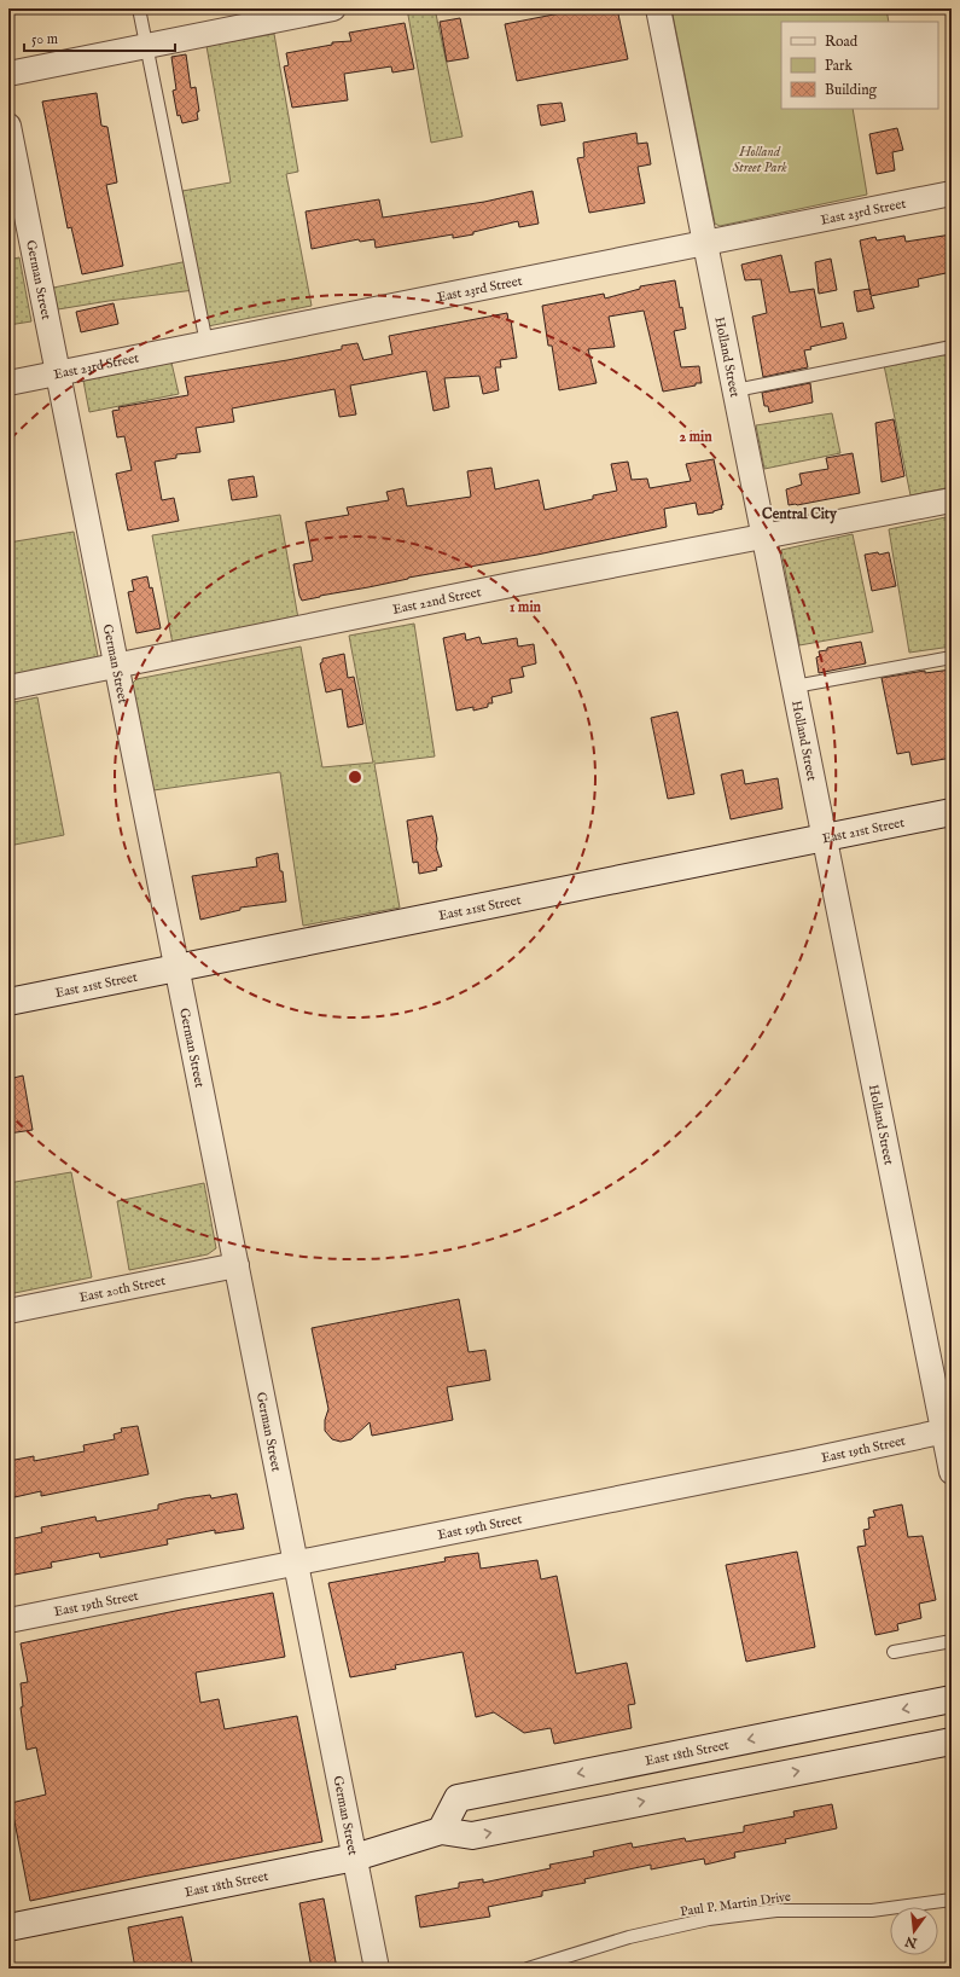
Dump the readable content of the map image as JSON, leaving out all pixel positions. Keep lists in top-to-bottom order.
{
  "streets": {
    "main road": ["East 21st Street", "East 18th Street"],
    "street": [
      "East 23rd Street",
      "German Street",
      "Holland Street",
      "East 22nd Street",
      "East 20th Street",
      "East 19th Street"
    ],
    "lane": ["Paul P. Martin Drive"]
  },
  "crossings": [
    ["East 23rd Street", "German Street"],
    ["East 23rd Street", "Holland Street"],
    ["German Street", "East 22nd Street"],
    ["German Street", "East 21st Street"],
    ["German Street", "East 20th Street"],
    ["German Street", "East 19th Street"],
    ["German Street", "East 18th Street"],
    ["Holland Street", "East 22nd Street"],
    ["Holland Street", "East 21st Street"],
    ["Holland Street", "East 19th Street"]
  ],
  "districts": ["Central City"],
  "parks": ["Holland Street Park"],
  "legend": ["Road", "Park", "Building"],
  "scale_bar": "50 m",
  "north": "bottom",
  "rings": ["2 min", "1 min"]
}
